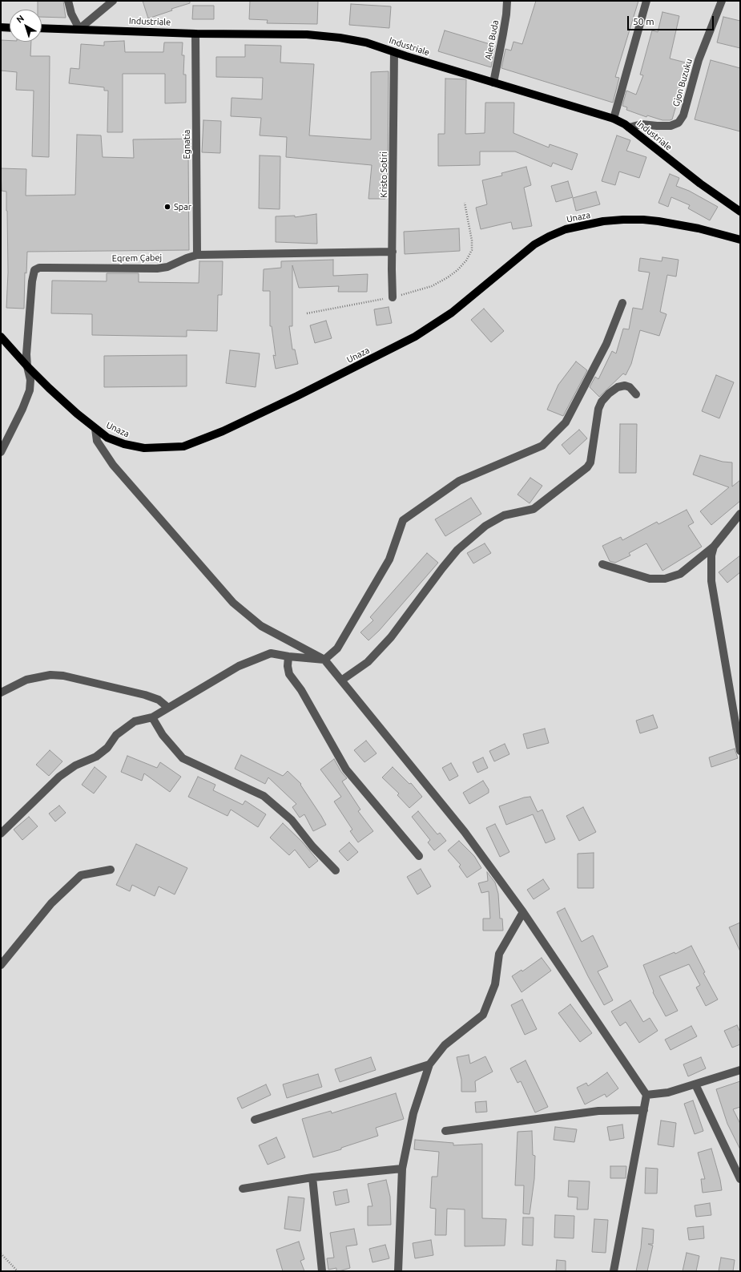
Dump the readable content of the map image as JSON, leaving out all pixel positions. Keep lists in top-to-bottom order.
{
  "streets": {
    "main road": ["Industriale", "Unaza"],
    "street": [
      "Alen Buda",
      "Gjon Buzuku",
      "Egnatia",
      "Kristo Sotiri",
      "Eqrem Çabej"
    ]
  },
  "crossings": [
    ["Industriale", "Alen Buda"],
    ["Industriale", "Gjon Buzuku"],
    ["Industriale", "Egnatia"],
    ["Industriale", "Kristo Sotiri"],
    ["Egnatia", "Eqrem Çabej"],
    ["Kristo Sotiri", "Eqrem Çabej"],
    ["Unaza", "Eqrem Çabej"]
  ],
  "places": ["Spar"],
  "scale_bar": "50 m",
  "north": "top left"
}
